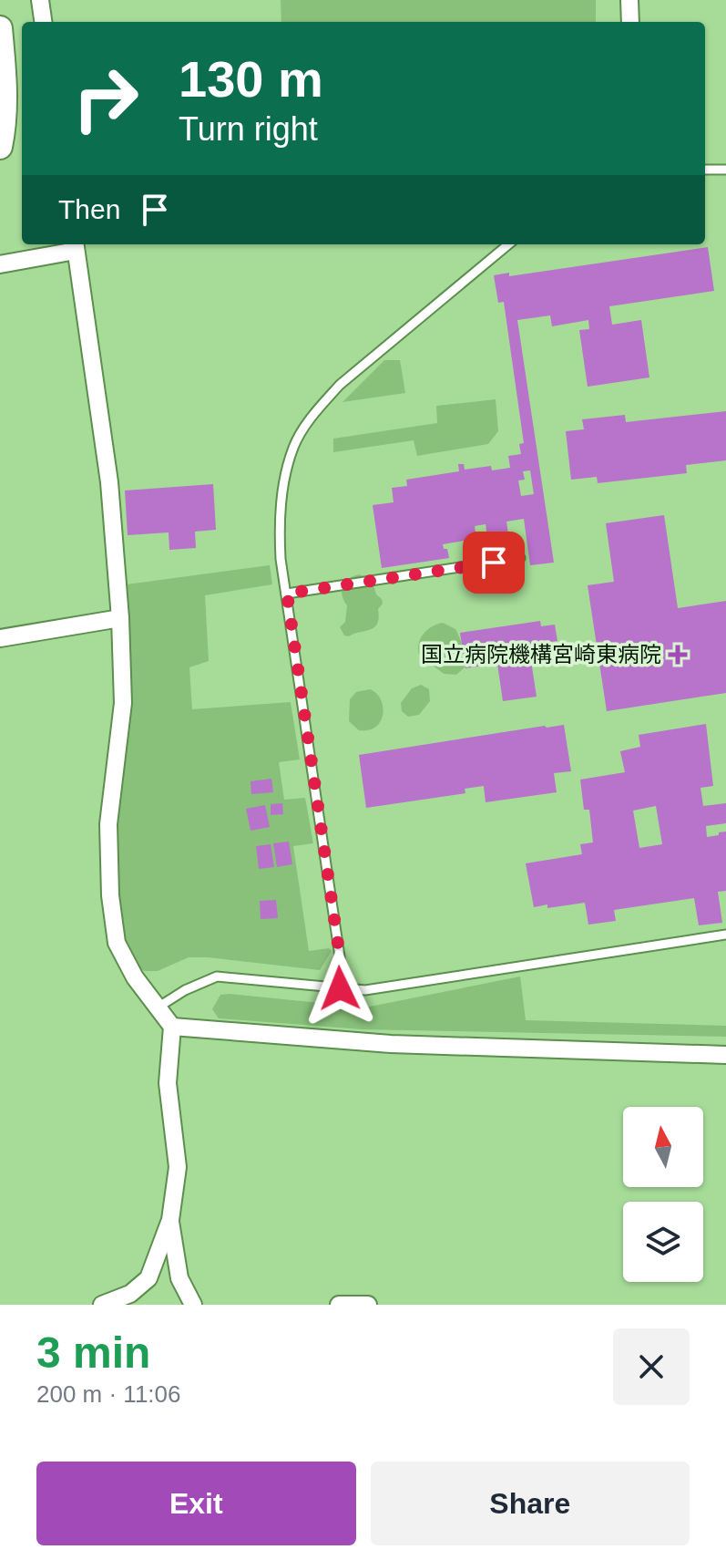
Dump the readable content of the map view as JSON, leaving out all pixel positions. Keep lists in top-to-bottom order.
{
  "places": {
    "health": ["国立病院機構宮崎東病院"]
  },
  "north": "top",
  "page": {
    "turn": ["130 m", "Turn right"],
    "then": "Then",
    "heading": ["3 min", "200 m · 11:06"],
    "buttons": ["Exit", "Share"]
  }
}
